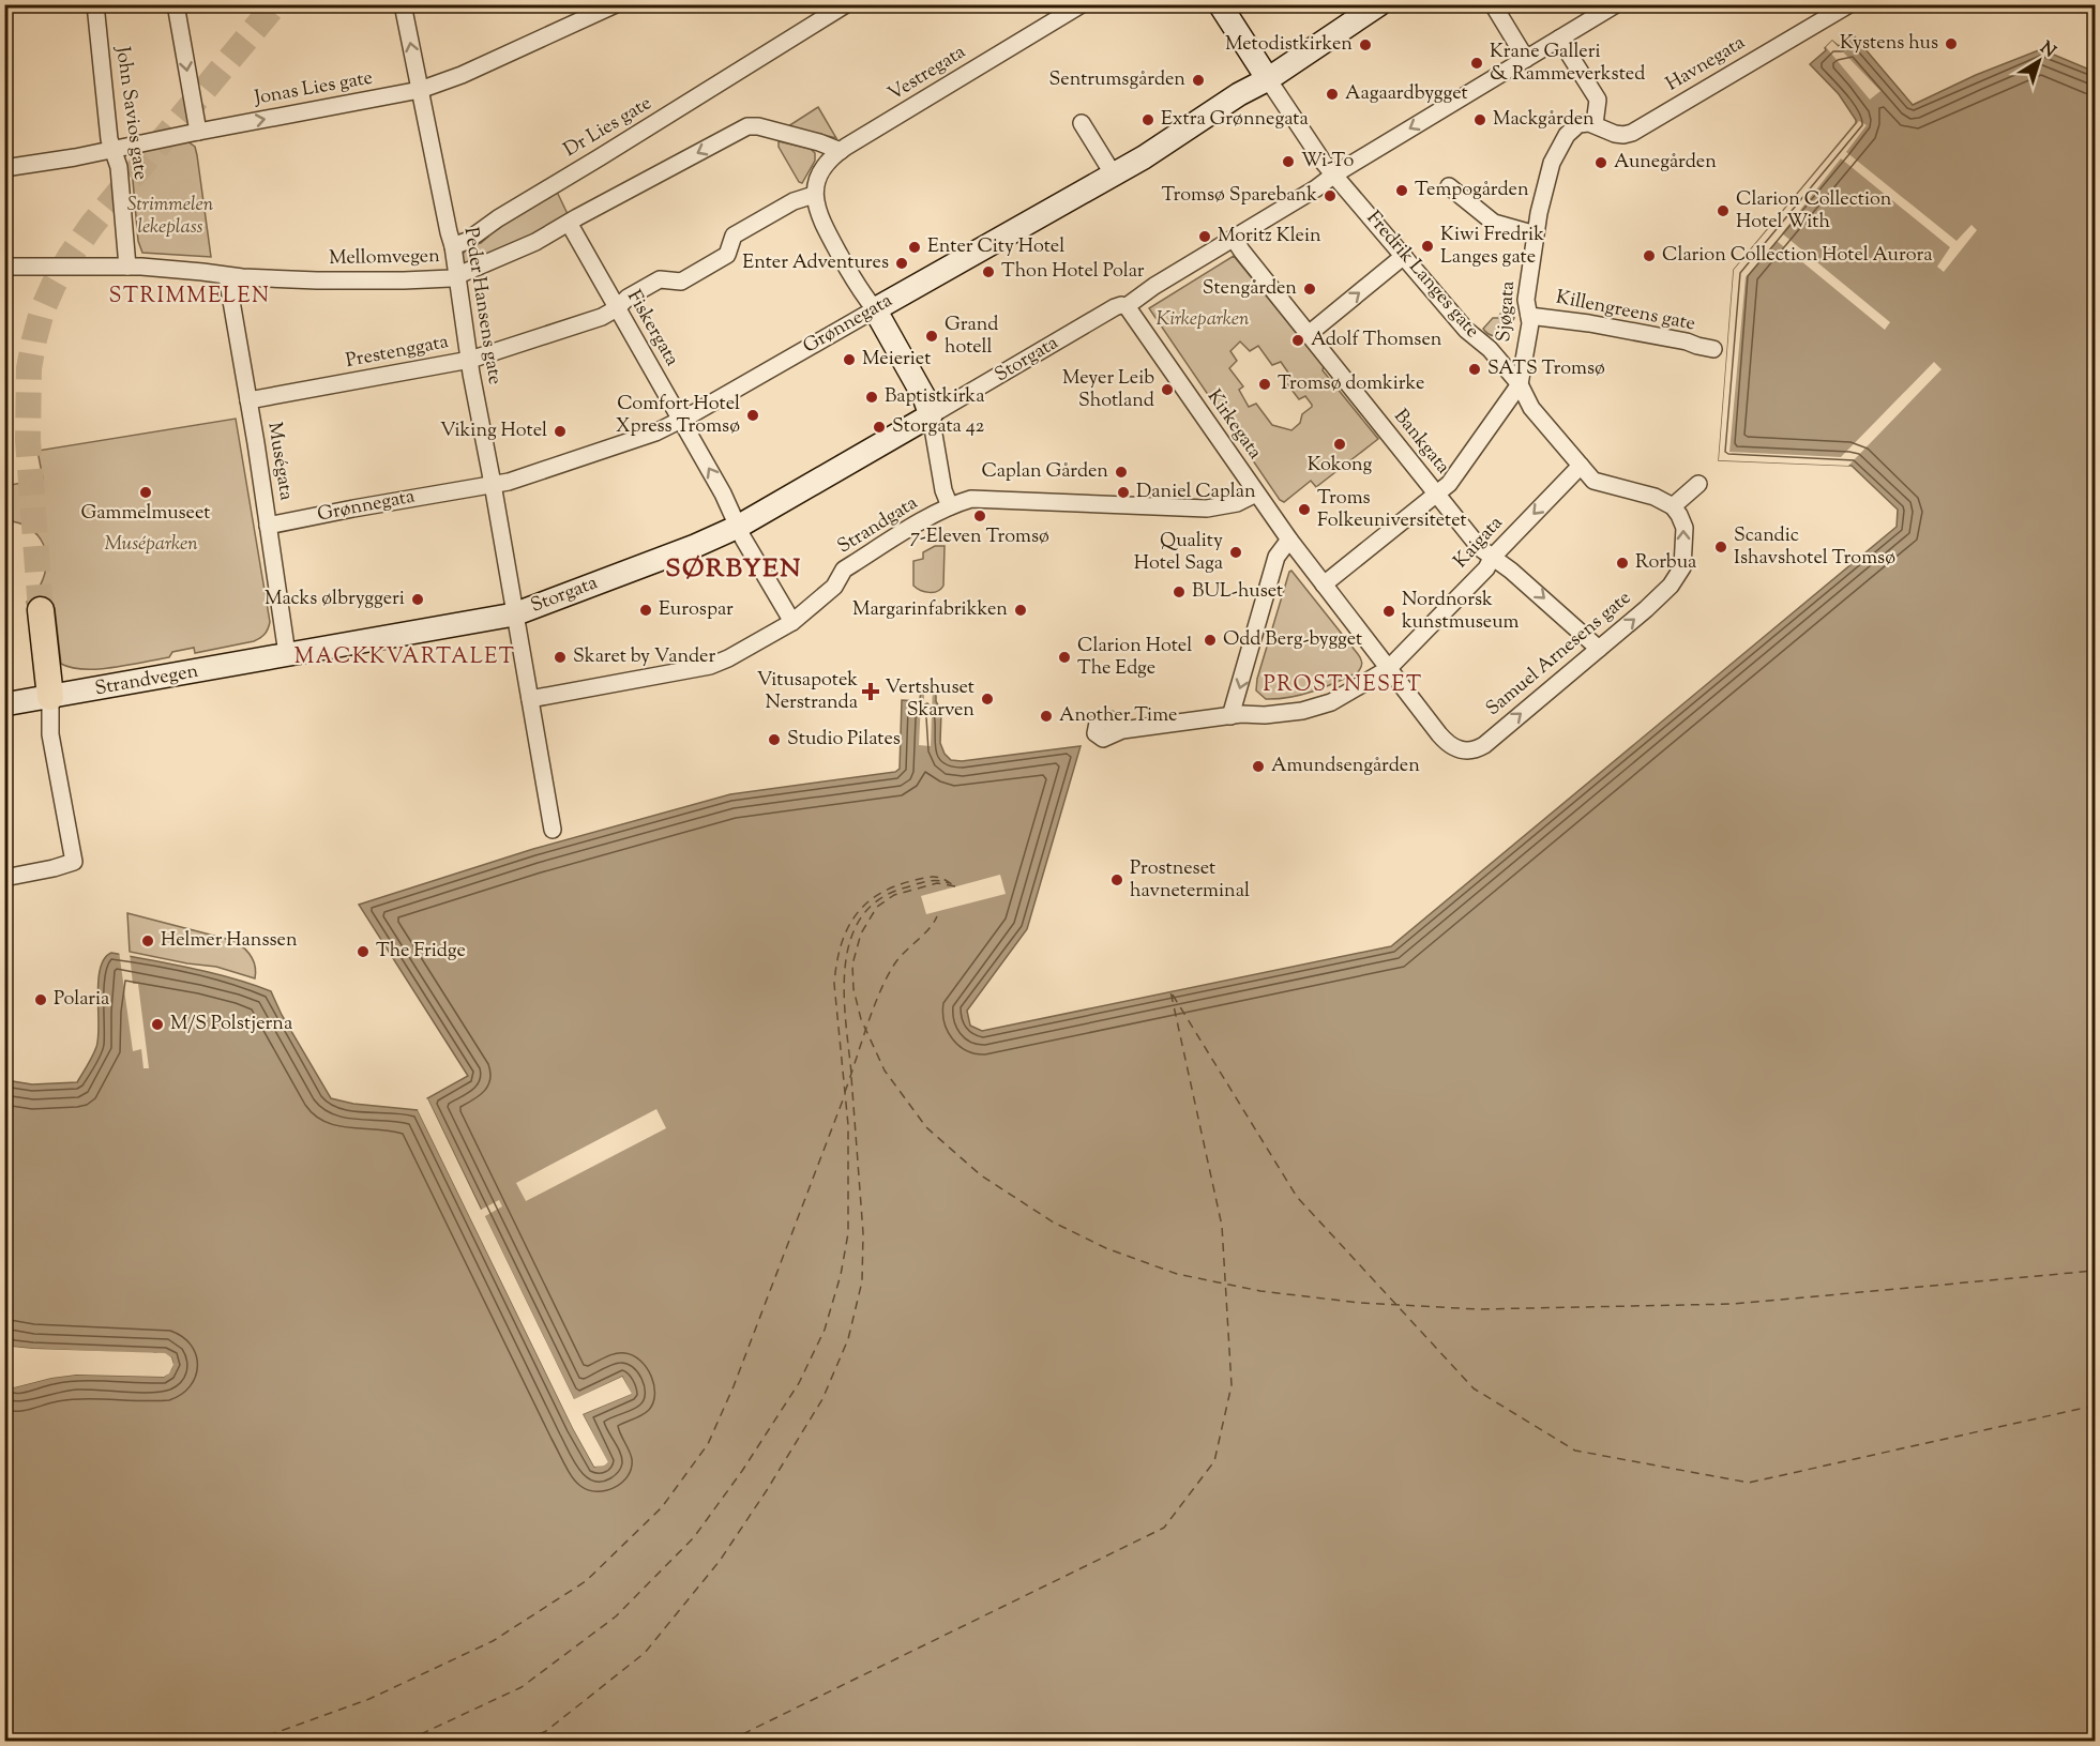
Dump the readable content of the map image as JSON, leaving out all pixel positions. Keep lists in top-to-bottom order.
{
  "streets": {
    "street": [
      "Havnegata",
      "Vestregata",
      "Jonas Lies gate",
      "John Savios gate",
      "Dr Lies gate",
      "Mellomvegen",
      "Fredrik Langes gate",
      "Peder Hansens gate",
      "Sjøgata",
      "Killengreens gate",
      "Grønnegata",
      "Fiskergata",
      "Prestenggata",
      "Storgata",
      "Kirkegata",
      "Bankgata",
      "Muségata",
      "Strandgata",
      "Kaigata",
      "Samuel Arnesens gate",
      "Strandvegen"
    ]
  },
  "crossings": [
    ["Havnegata", "Sjøgata"],
    ["Vestregata", "Mellomvegen"],
    ["Vestregata", "Prestenggata"],
    ["Jonas Lies gate", "John Savios gate"],
    ["Jonas Lies gate", "Peder Hansens gate"],
    ["John Savios gate", "Mellomvegen"],
    ["Dr Lies gate", "Peder Hansens gate"],
    ["Mellomvegen", "Peder Hansens gate"],
    ["Mellomvegen", "Fiskergata"],
    ["Mellomvegen", "Muségata"],
    ["Fredrik Langes gate", "Sjøgata"],
    ["Fredrik Langes gate", "Grønnegata"],
    ["Fredrik Langes gate", "Storgata"],
    ["Fredrik Langes gate", "Kaigata"],
    ["Fredrik Langes gate", "Samuel Arnesens gate"],
    ["Peder Hansens gate", "Grønnegata"],
    ["Peder Hansens gate", "Prestenggata"],
    ["Peder Hansens gate", "Storgata"],
    ["Peder Hansens gate", "Strandgata"],
    ["Sjøgata", "Killengreens gate"],
    ["Sjøgata", "Kirkegata"],
    ["Sjøgata", "Bankgata"],
    ["Grønnegata", "Fiskergata"],
    ["Grønnegata", "Muségata"],
    ["Fiskergata", "Prestenggata"],
    ["Fiskergata", "Storgata"],
    ["Fiskergata", "Strandgata"],
    ["Prestenggata", "Muségata"],
    ["Storgata", "Kirkegata"],
    ["Storgata", "Bankgata"],
    ["Storgata", "Muségata"],
    ["Storgata", "Strandvegen"],
    ["Kirkegata", "Strandgata"],
    ["Kirkegata", "Kaigata"],
    ["Kirkegata", "Samuel Arnesens gate"],
    ["Bankgata", "Kaigata"],
    ["Bankgata", "Samuel Arnesens gate"],
    ["Muségata", "Strandvegen"]
  ],
  "one_way": ["Jonas Lies gate", "Samuel Arnesens gate"],
  "districts": [
    "STRIMMELEN",
    "SØRBYEN",
    "MACKKVARTALET",
    "PROSTNESET"
  ],
  "parks": ["Strimmelen lekeplass", "Kirkeparken", "Muséparken"],
  "places": {
    "other": [
      "Kystens hus",
      "Metodistkirken",
      "Krane Galleri & Rammeverksted",
      "Sentrumsgården",
      "Aagaardbygget",
      "Extra Grønnegata",
      "Mackgården",
      "Wi-To",
      "Aunegården",
      "Tempogården",
      "Tromsø Sparebank",
      "Clarion Collection Hotel With",
      "Moritz Klein",
      "Kiwi Fredrik Langes gate",
      "Enter City Hotel",
      "Clarion Collection Hotel Aurora",
      "Enter Adventures",
      "Thon Hotel Polar",
      "Stengården",
      "Grand hotell",
      "Adolf Thomsen",
      "Meieriet",
      "SATS Tromsø",
      "Tromsø domkirke",
      "Meyer Leib Shotland",
      "Baptistkirka",
      "Comfort Hotel Xpress Tromsø",
      "Storgata 42",
      "Viking Hotel",
      "Kokong",
      "Caplan Gården",
      "Gammelmuseet",
      "Daniel Caplan",
      "Troms Folkeuniversitetet",
      "7-Eleven Tromsø",
      "Scandic Ishavshotel Tromsø",
      "Quality Hotel Saga",
      "Rorbua",
      "BUL-huset",
      "Macks ølbryggeri",
      "Eurospar",
      "Margarinfabrikken",
      "Nordnorsk kunstmuseum",
      "Odd Berg-bygget",
      "Skaret by Vander",
      "Clarion Hotel The Edge",
      "Vertshuset Skarven",
      "Another Time",
      "Studio Pilates",
      "Amundsengården",
      "Prostneset havneterminal",
      "Helmer Hanssen",
      "The Fridge",
      "Polaria",
      "M/S Polstjerna"
    ],
    "health": ["Vitusapotek Nerstranda"]
  },
  "north": "top right"
}
